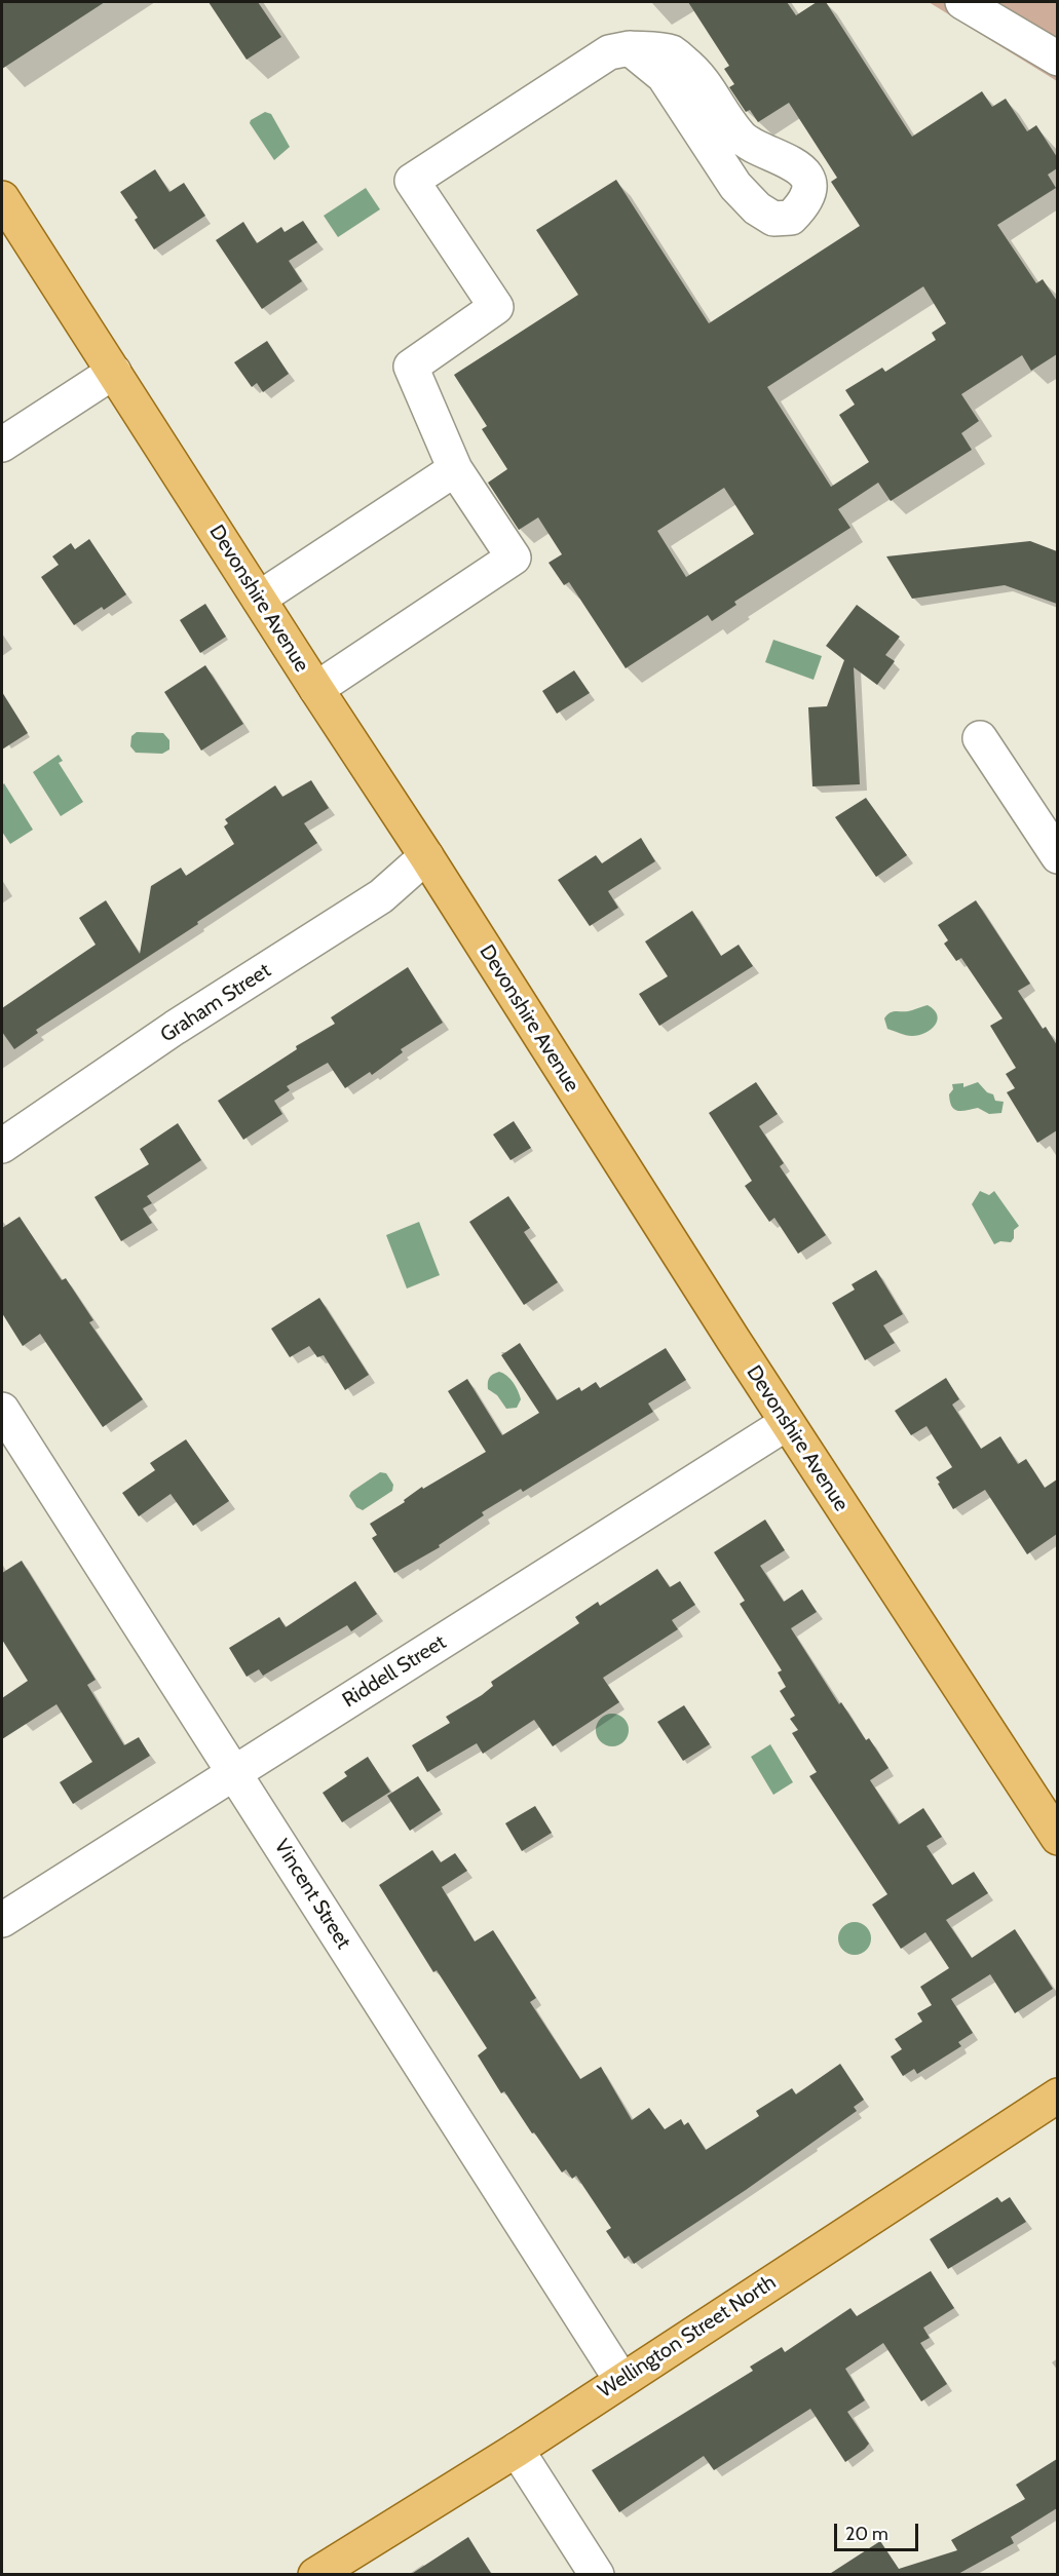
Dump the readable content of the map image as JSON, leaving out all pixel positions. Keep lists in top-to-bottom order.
{
  "streets": {
    "main road": ["Devonshire Avenue", "Wellington Street North"],
    "street": ["Graham Street", "Riddell Street", "Vincent Street"]
  },
  "crossings": [
    ["Devonshire Avenue", "Graham Street"],
    ["Devonshire Avenue", "Riddell Street"],
    ["Riddell Street", "Vincent Street"],
    ["Vincent Street", "Wellington Street North"]
  ],
  "scale_bar": "20 m"
}
